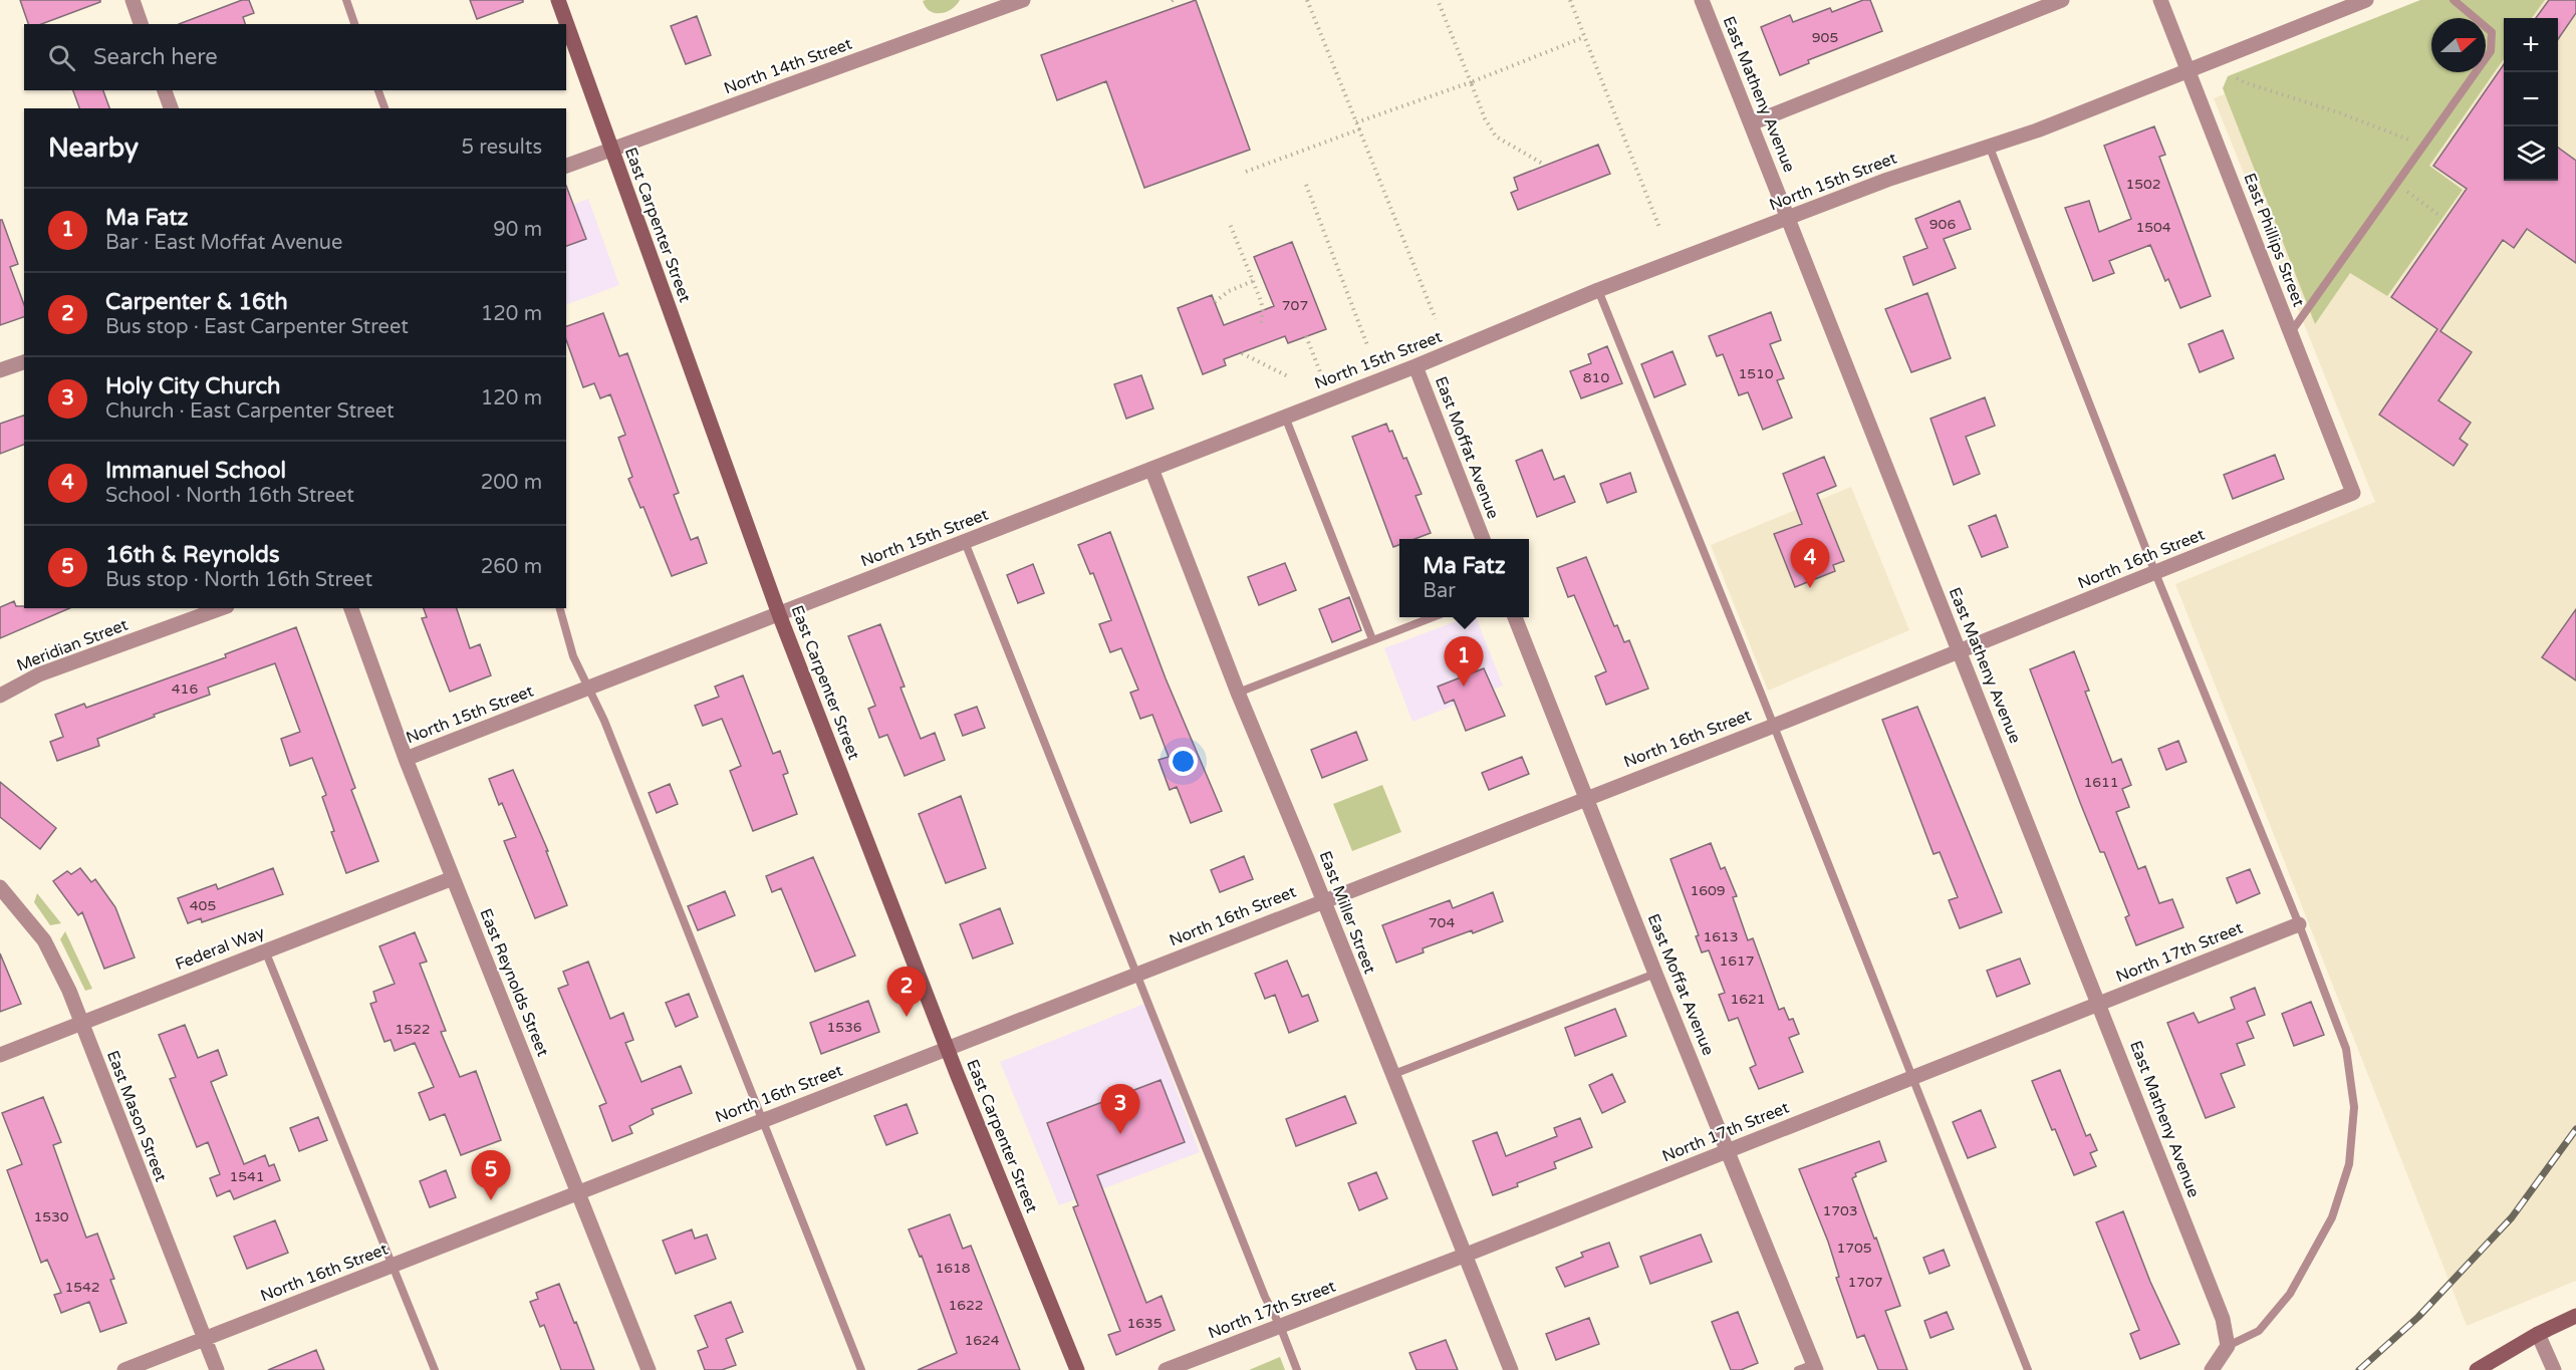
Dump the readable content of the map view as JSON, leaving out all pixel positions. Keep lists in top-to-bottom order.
{
  "streets": {
    "street": [
      "North 14th Street",
      "East Matheny Avenue",
      "North 15th Street",
      "East Carpenter Street",
      "East Phillips Street",
      "East Moffat Avenue",
      "North 16th Street",
      "Meridian Street",
      "East Miller Street",
      "Federal Way",
      "North 17th Street",
      "East Reynolds Street",
      "East Mason Street"
    ]
  },
  "crossings": [
    ["North 14th Street", "East Carpenter Street"],
    ["East Matheny Avenue", "North 15th Street"],
    ["East Matheny Avenue", "North 16th Street"],
    ["East Matheny Avenue", "North 17th Street"],
    ["North 15th Street", "East Carpenter Street"],
    ["North 15th Street", "East Phillips Street"],
    ["North 15th Street", "East Moffat Avenue"],
    ["North 15th Street", "East Miller Street"],
    ["North 15th Street", "East Reynolds Street"],
    ["East Carpenter Street", "North 16th Street"],
    ["East Phillips Street", "North 16th Street"],
    ["East Moffat Avenue", "North 16th Street"],
    ["East Moffat Avenue", "North 17th Street"],
    ["North 16th Street", "East Miller Street"],
    ["North 16th Street", "East Reynolds Street"],
    ["North 16th Street", "East Mason Street"],
    ["East Miller Street", "North 17th Street"],
    ["Federal Way", "East Reynolds Street"],
    ["Federal Way", "East Mason Street"]
  ],
  "house_numbers": [
    "905",
    "1502",
    "906",
    "1504",
    "707",
    "1510",
    "810",
    "416",
    "1611",
    "1609",
    "405",
    "704",
    "1613",
    "1617",
    "1621",
    "1536",
    "1522",
    "1541",
    "1703",
    "1530",
    "1705",
    "1618",
    "1707",
    "1542",
    "1622",
    "1635",
    "1624"
  ],
  "north": "right",
  "page": {
    "map_buttons": ["+", "−"],
    "search": "Search here",
    "heading": ["Nearby", "5 results"],
    "list": [
      {
        "mark": "1",
        "name": "Ma Fatz",
        "note": "Bar · East Moffat Avenue",
        "value": "90 m"
      },
      {
        "mark": "2",
        "name": "Carpenter & 16th",
        "note": "Bus stop · East Carpenter Street",
        "value": "120 m"
      },
      {
        "mark": "3",
        "name": "Holy City Church",
        "note": "Church · East Carpenter Street",
        "value": "120 m"
      },
      {
        "mark": "4",
        "name": "Immanuel School",
        "note": "School · North 16th Street",
        "value": "200 m"
      },
      {
        "mark": "5",
        "name": "16th & Reynolds",
        "note": "Bus stop · North 16th Street",
        "value": "260 m"
      }
    ],
    "pins": [
      "4",
      "1",
      "2",
      "3",
      "5"
    ],
    "popup": ["Ma Fatz", "Bar"]
  }
}
